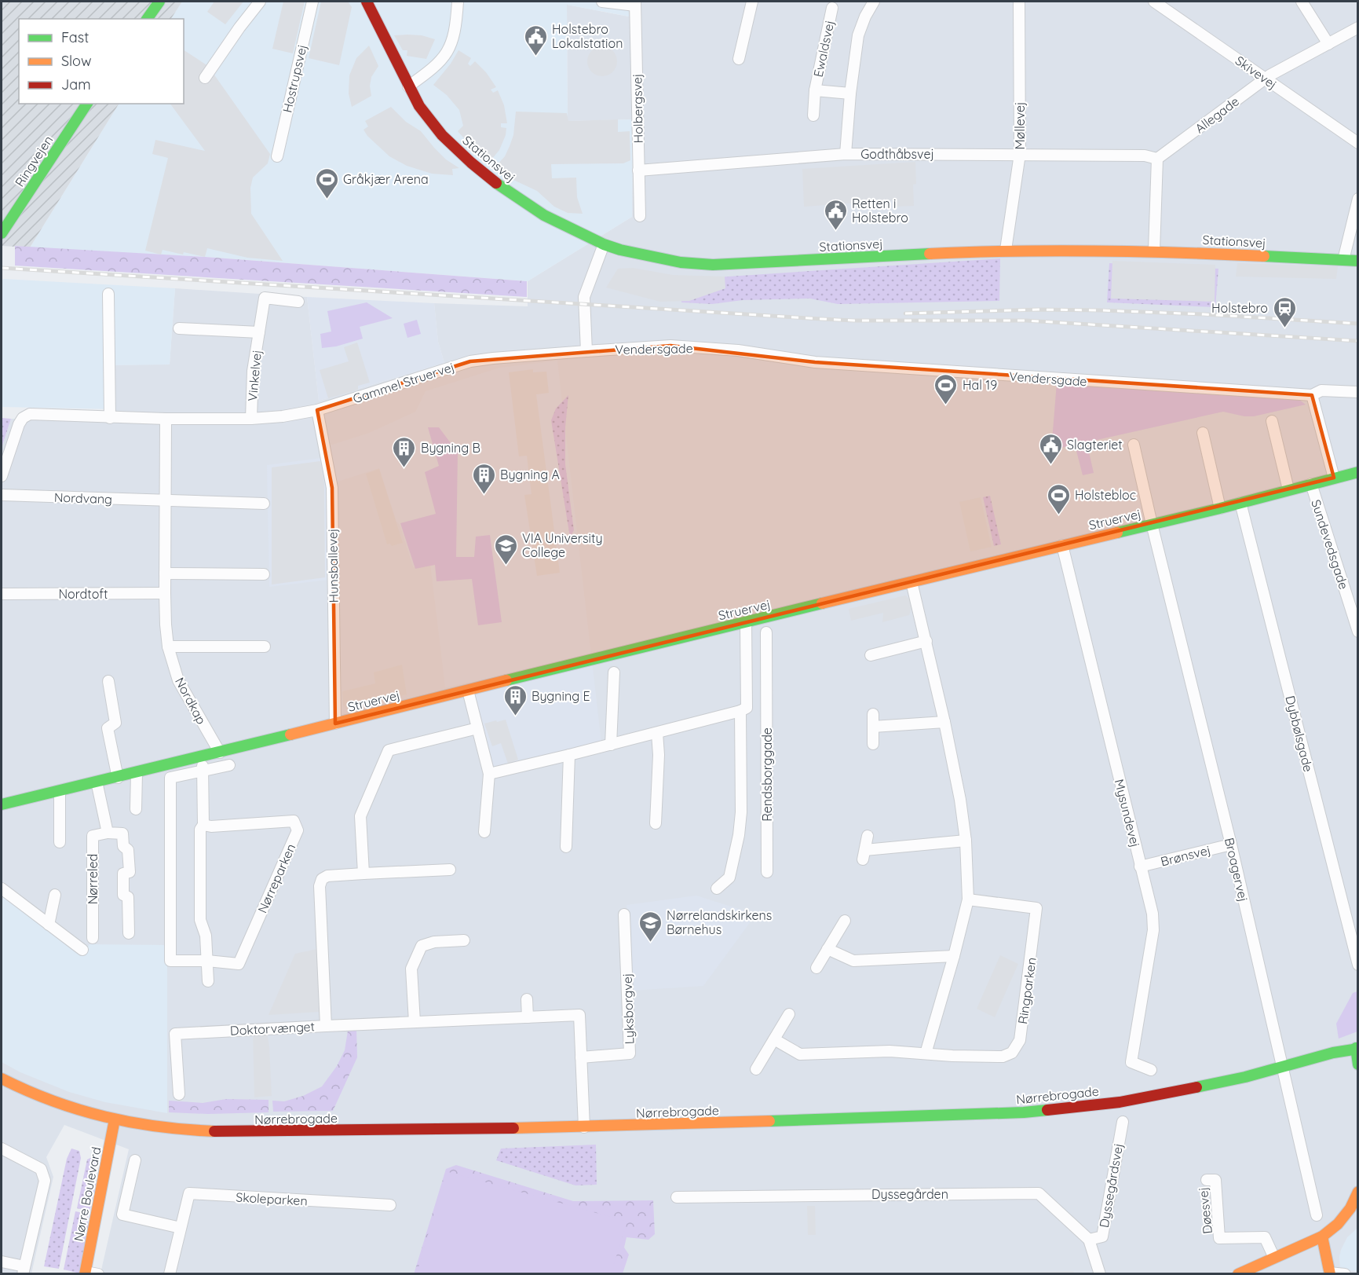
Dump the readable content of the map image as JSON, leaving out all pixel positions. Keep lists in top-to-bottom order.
{
  "streets": {
    "street": [
      "Ewaldsvej",
      "Skivevej",
      "Hostrupsvej",
      "Holbergsvej",
      "Allegade",
      "Møllevej",
      "Godthåbsvej",
      "Stationsvej",
      "Ringvejen",
      "Vendersgade",
      "Vinkelvej",
      "Gammel Struervej",
      "Nordvang",
      "Struervej",
      "Sundevedsgade",
      "Hunsballevej",
      "Nordtoft",
      "Nordkap",
      "Dybbølsgade",
      "Rendsborggade",
      "Mysundevej",
      "Brønsvej",
      "Broagervej",
      "Nørreparken",
      "Nørreled",
      "Ringparken",
      "Lyksborgvej",
      "Doktorvænget",
      "Nørrebrogade",
      "Dyssegårdsvej",
      "Nørre Boulevard",
      "Dyssegården",
      "Skoleparken",
      "Døesvej"
    ]
  },
  "crossings": [
    ["Skivevej", "Allegade"],
    ["Holbergsvej", "Godthåbsvej"],
    ["Allegade", "Godthåbsvej"],
    ["Møllevej", "Godthåbsvej"],
    ["Møllevej", "Stationsvej"],
    ["Vendersgade", "Gammel Struervej"],
    ["Vinkelvej", "Gammel Struervej"],
    ["Gammel Struervej", "Hunsballevej"],
    ["Gammel Struervej", "Nordkap"],
    ["Nordvang", "Nordkap"],
    ["Struervej", "Sundevedsgade"],
    ["Struervej", "Hunsballevej"],
    ["Struervej", "Nordkap"],
    ["Struervej", "Dybbølsgade"],
    ["Struervej", "Rendsborggade"],
    ["Struervej", "Mysundevej"],
    ["Struervej", "Broagervej"],
    ["Nordtoft", "Nordkap"],
    ["Mysundevej", "Brønsvej"],
    ["Brønsvej", "Broagervej"],
    ["Broagervej", "Nørrebrogade"],
    ["Nørrebrogade", "Nørre Boulevard"],
    ["Dyssegårdsvej", "Dyssegården"]
  ],
  "places": {
    "public building": ["Holstebro Lokalstation", "Retten i Holstebro", "Slagteriet"],
    "sports": ["Gråkjær Arena", "Hal 19", "Holstebloc"],
    "station": ["Holstebro"],
    "building": ["Bygning B", "Bygning A", "Bygning E"],
    "school or university": ["VIA University College", "Nørrelandskirkens Børnehus"]
  },
  "legend": ["Fast", "Slow", "Jam"]
}
